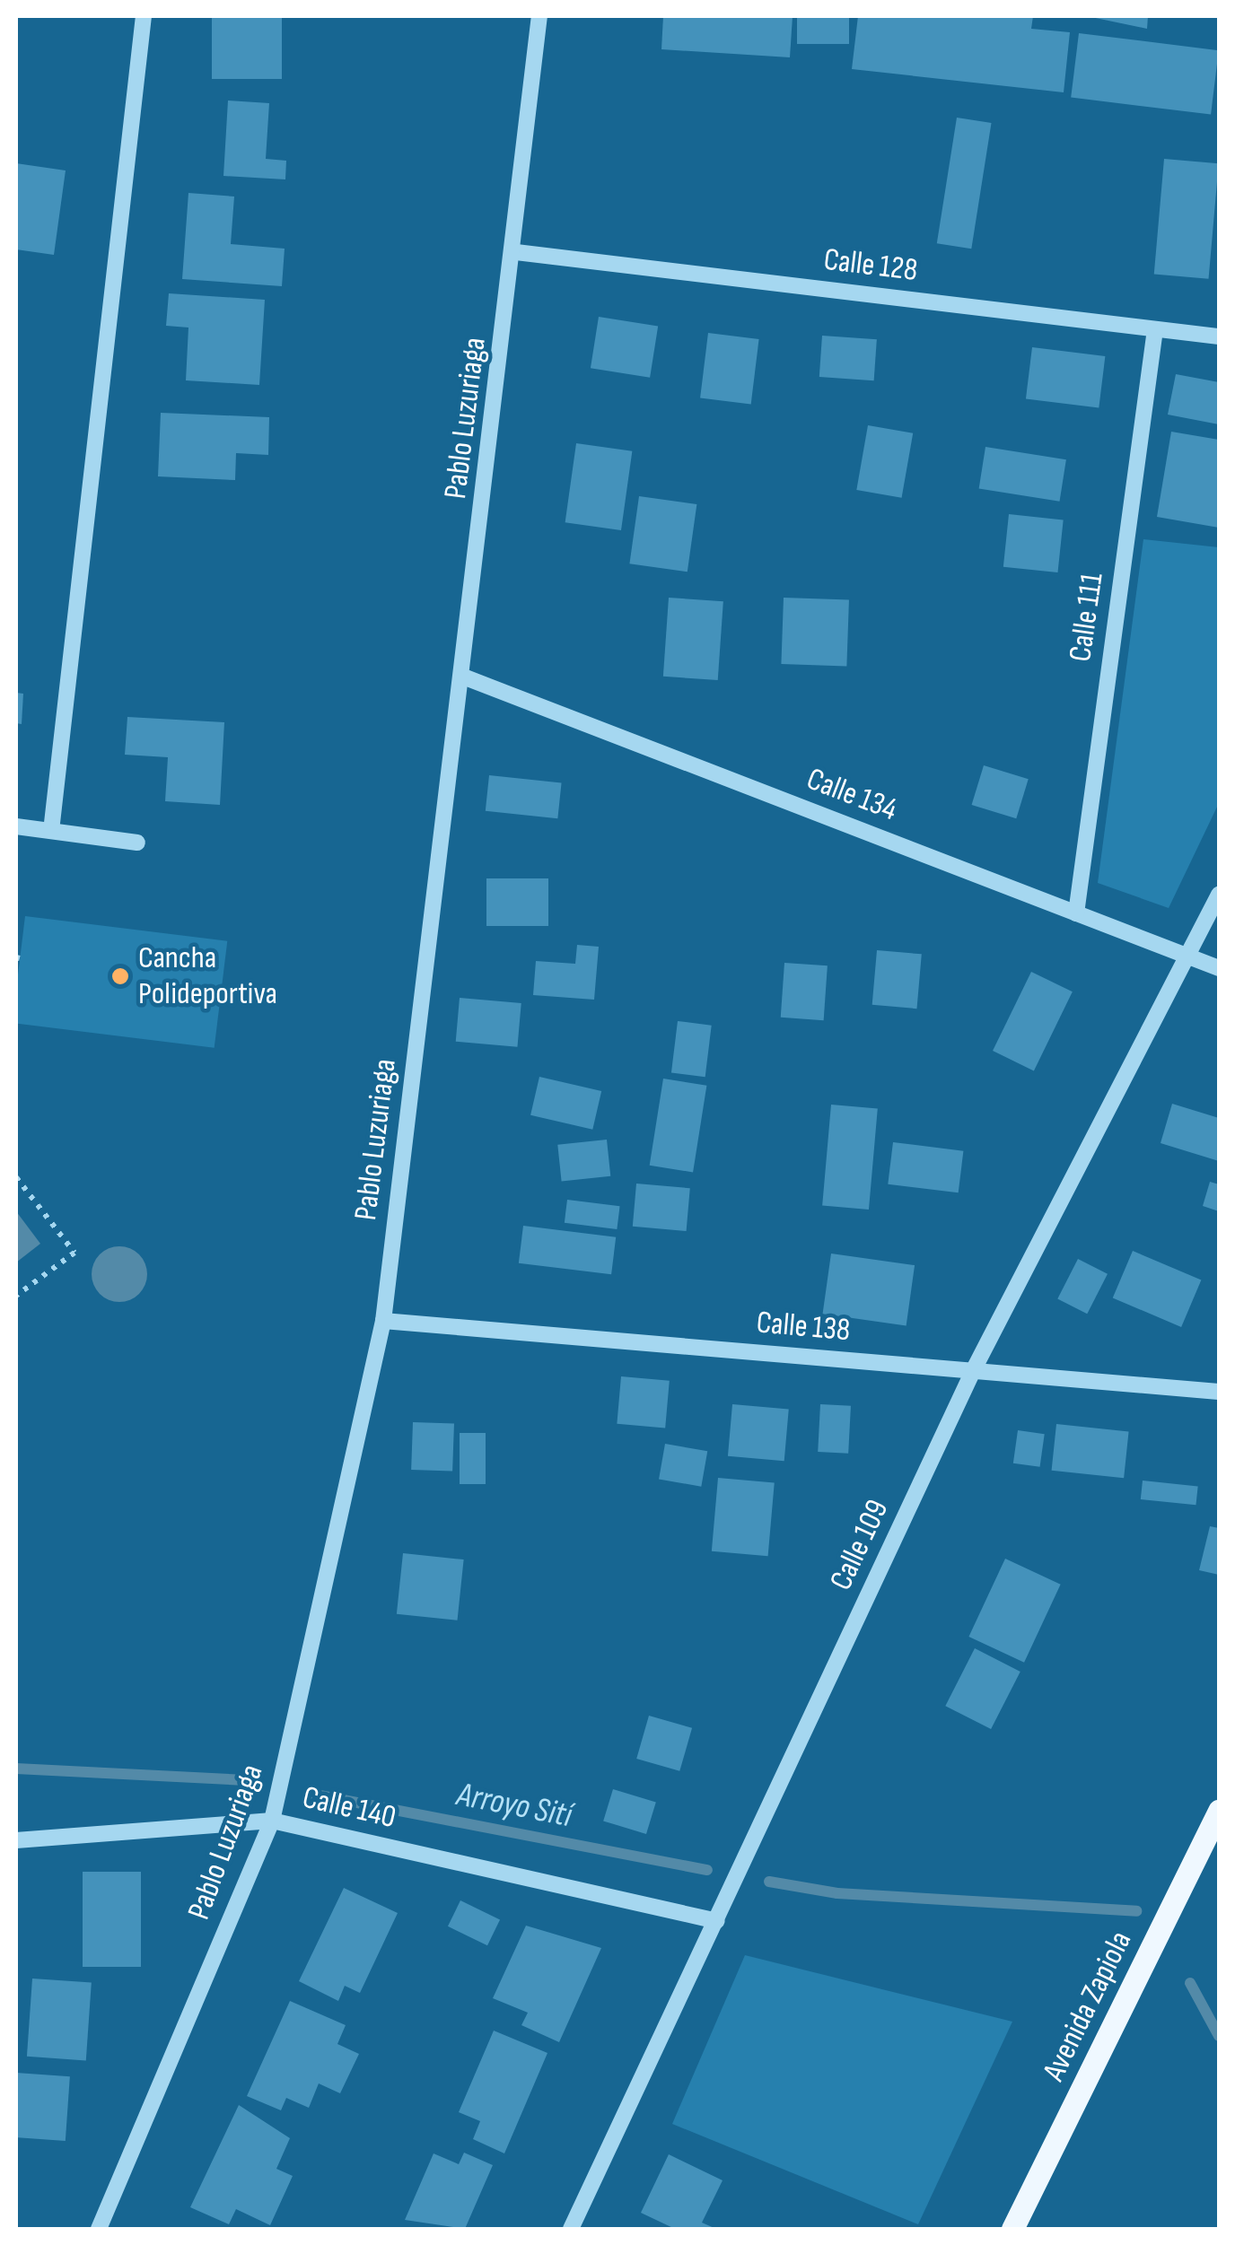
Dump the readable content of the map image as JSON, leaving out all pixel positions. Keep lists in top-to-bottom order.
{
  "streets": {
    "main road": ["Avenida Zapiola"],
    "street": [
      "Calle 128",
      "Pablo Luzuriaga",
      "Calle 111",
      "Calle 134",
      "Calle 138",
      "Calle 109",
      "Calle 140"
    ]
  },
  "crossings": [
    ["Calle 128", "Pablo Luzuriaga"],
    ["Calle 128", "Calle 111"],
    ["Pablo Luzuriaga", "Calle 134"],
    ["Pablo Luzuriaga", "Calle 138"],
    ["Pablo Luzuriaga", "Calle 140"],
    ["Calle 111", "Calle 134"],
    ["Calle 134", "Calle 109"],
    ["Calle 138", "Calle 109"],
    ["Calle 109", "Calle 140"]
  ],
  "water": ["Arroyo Sití"],
  "places": ["Cancha Polideportiva"]
}
